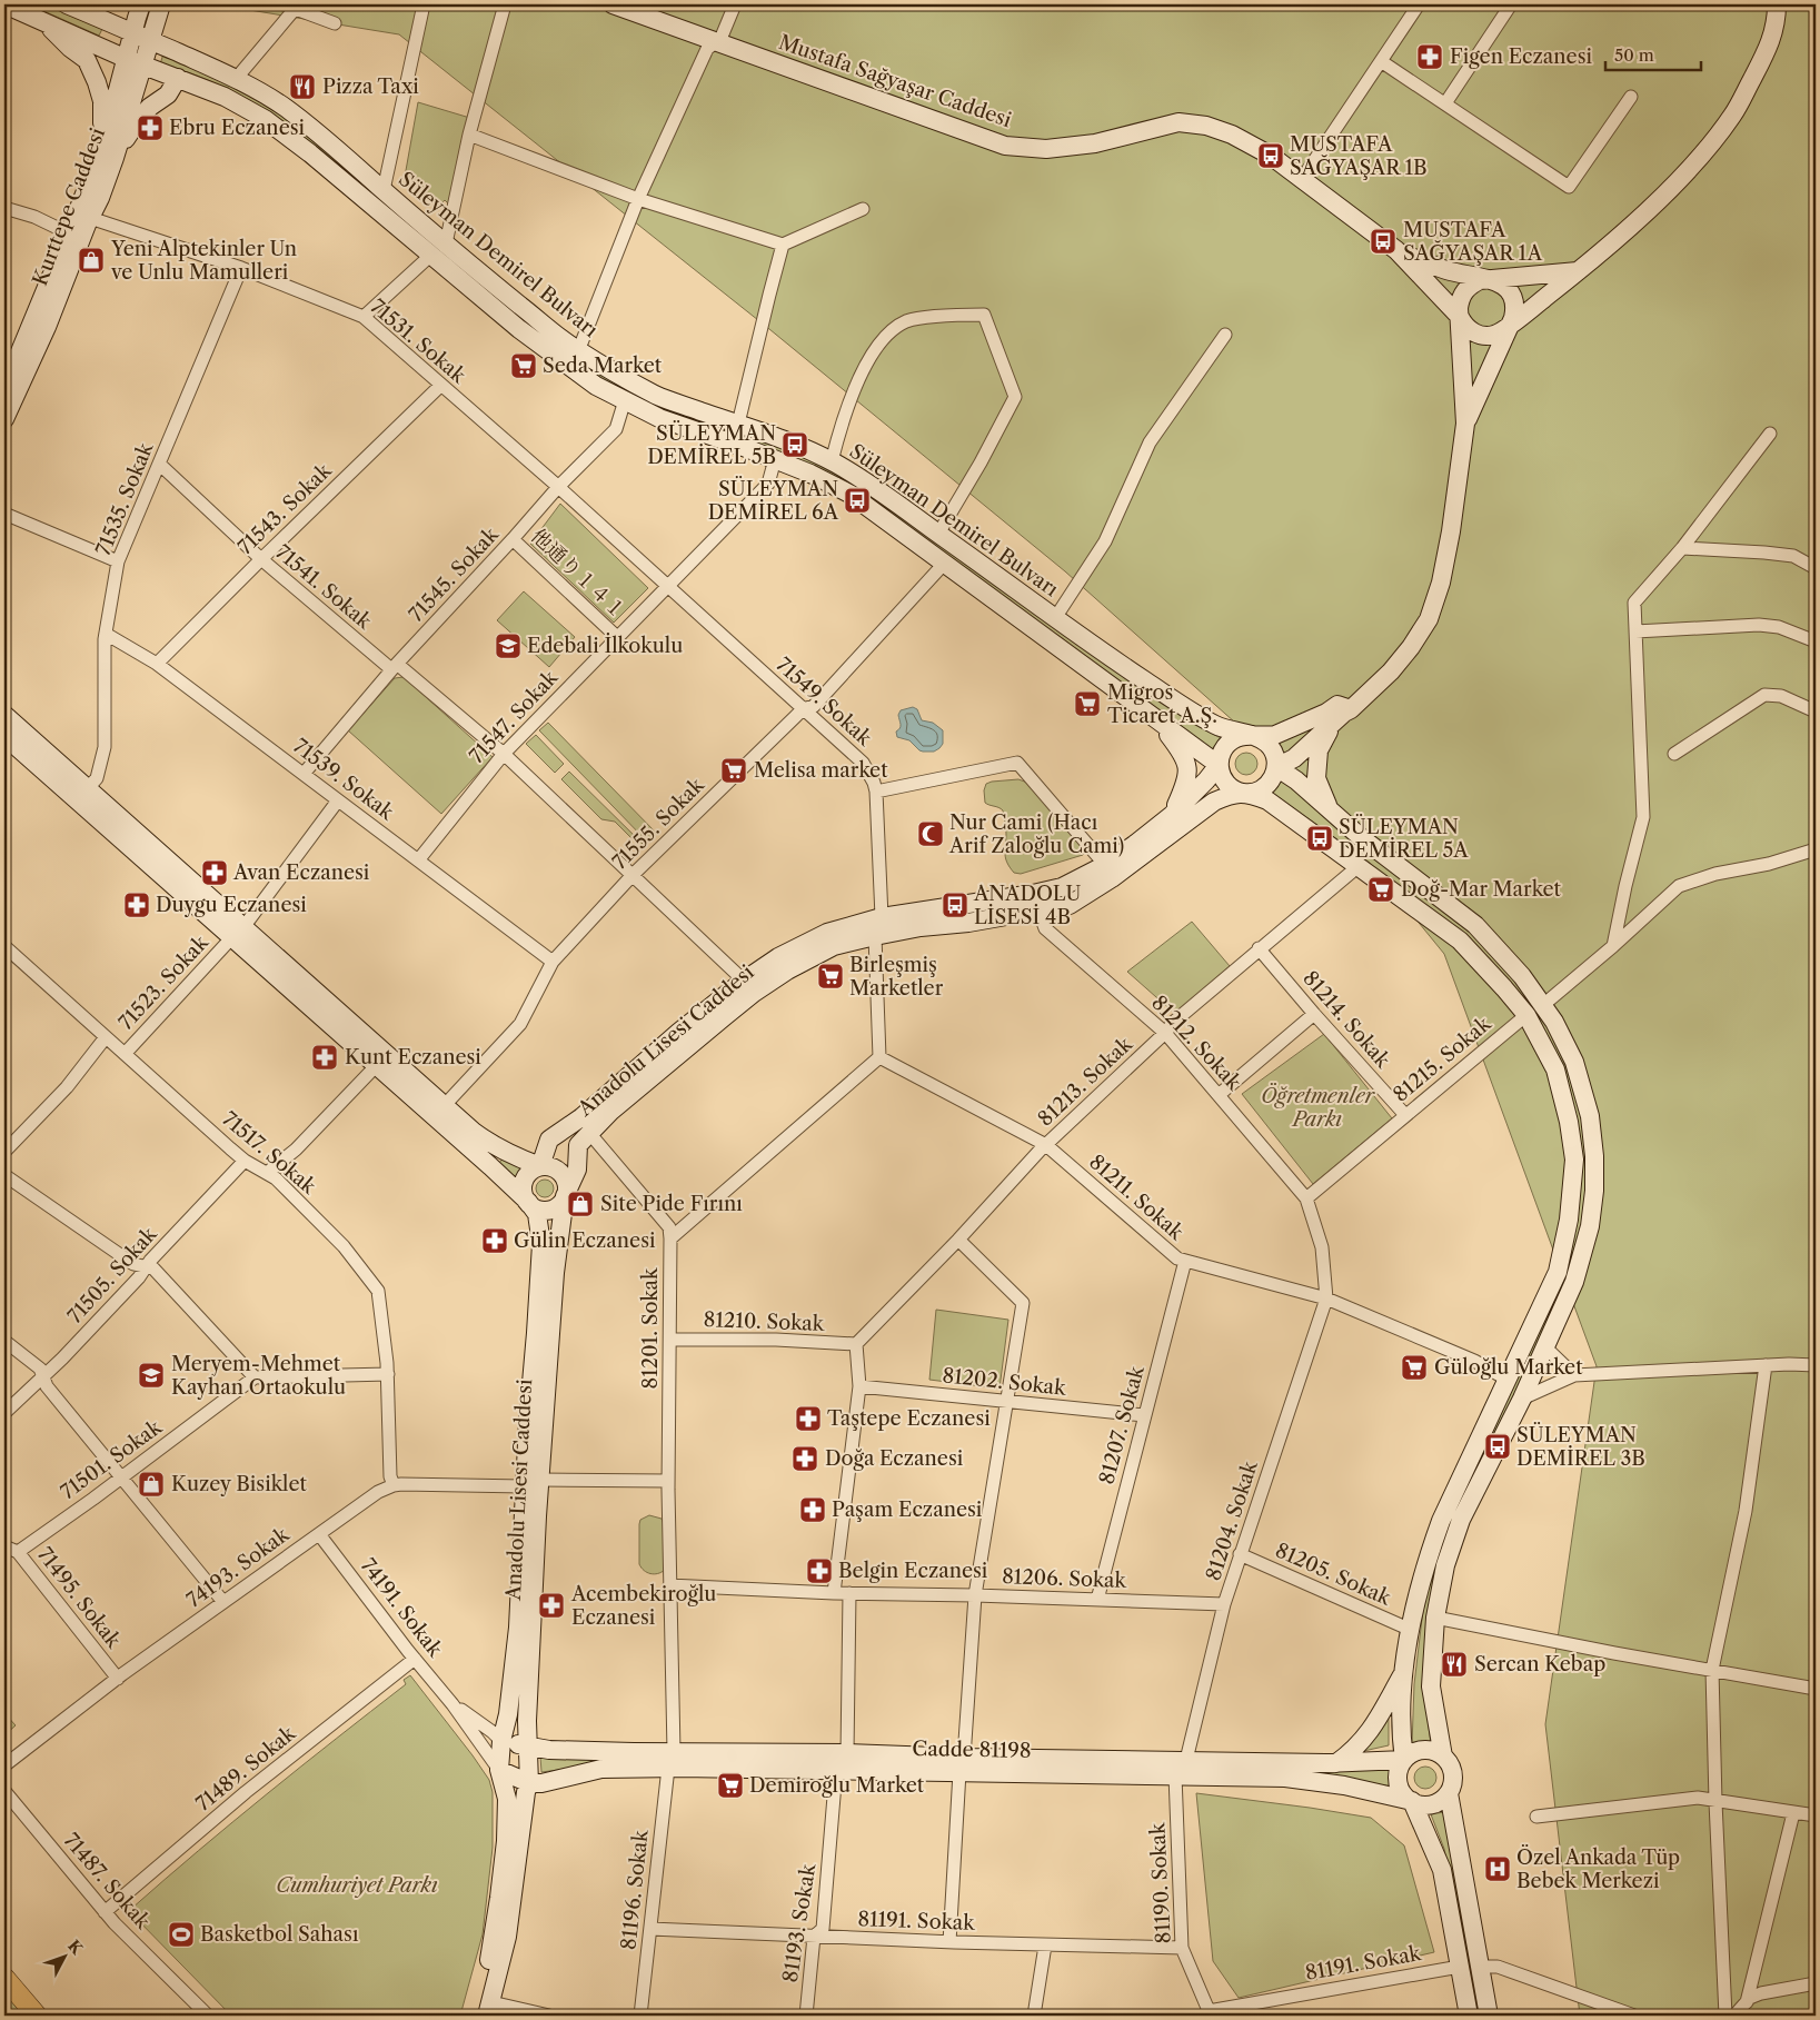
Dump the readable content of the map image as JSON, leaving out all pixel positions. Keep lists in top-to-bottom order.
{
  "streets": {
    "main road": [
      "Mustafa Sağyaşar Caddesi",
      "Kurttepe Caddesi",
      "Süleyman Demirel Bulvarı",
      "Anadolu Lisesi Caddesi",
      "Cadde 81198"
    ],
    "street": [
      "71531. Sokak",
      "71535. Sokak",
      "71543. Sokak",
      "他通り１４１",
      "71545. Sokak",
      "71541. Sokak",
      "71549. Sokak",
      "71547. Sokak",
      "71539. Sokak",
      "71555. Sokak",
      "71523. Sokak",
      "81214. Sokak",
      "81212. Sokak",
      "81215. Sokak",
      "81213. Sokak",
      "71517. Sokak",
      "81211. Sokak",
      "71505. Sokak",
      "81210. Sokak",
      "81201. Sokak",
      "81202. Sokak",
      "81207. Sokak",
      "71501. Sokak",
      "81204. Sokak",
      "74193. Sokak",
      "81205. Sokak",
      "81206. Sokak",
      "71495. Sokak",
      "74191. Sokak",
      "71489. Sokak",
      "71487. Sokak",
      "81190. Sokak",
      "81196. Sokak",
      "81191. Sokak",
      "81193. Sokak"
    ]
  },
  "crossings": [
    ["Kurttepe Caddesi", "Süleyman Demirel Bulvarı"],
    ["Kurttepe Caddesi", "71531. Sokak"],
    ["Süleyman Demirel Bulvarı", "71545. Sokak"],
    ["Süleyman Demirel Bulvarı", "71547. Sokak"],
    ["Süleyman Demirel Bulvarı", "71555. Sokak"],
    ["Süleyman Demirel Bulvarı", "Anadolu Lisesi Caddesi"],
    ["71531. Sokak", "71535. Sokak"],
    ["71531. Sokak", "71543. Sokak"],
    ["71531. Sokak", "71545. Sokak"],
    ["71531. Sokak", "71549. Sokak"],
    ["71531. Sokak", "71547. Sokak"],
    ["71535. Sokak", "71541. Sokak"],
    ["71535. Sokak", "71539. Sokak"],
    ["71543. Sokak", "71541. Sokak"],
    ["71543. Sokak", "71539. Sokak"],
    ["他通り１４１", "71545. Sokak"],
    ["他通り１４１", "71547. Sokak"],
    ["71545. Sokak", "71541. Sokak"],
    ["71545. Sokak", "71539. Sokak"],
    ["71541. Sokak", "71547. Sokak"],
    ["71541. Sokak", "71555. Sokak"],
    ["71541. Sokak", "Anadolu Lisesi Caddesi"],
    ["71549. Sokak", "71547. Sokak"],
    ["71549. Sokak", "71555. Sokak"],
    ["71549. Sokak", "Anadolu Lisesi Caddesi"],
    ["71547. Sokak", "71539. Sokak"],
    ["71539. Sokak", "71555. Sokak"],
    ["71539. Sokak", "71523. Sokak"],
    ["71523. Sokak", "71517. Sokak"],
    ["81214. Sokak", "81215. Sokak"],
    ["81214. Sokak", "81213. Sokak"],
    ["Anadolu Lisesi Caddesi", "81212. Sokak"],
    ["Anadolu Lisesi Caddesi", "74193. Sokak"],
    ["Anadolu Lisesi Caddesi", "Cadde 81198"],
    ["81212. Sokak", "81215. Sokak"],
    ["81212. Sokak", "81213. Sokak"],
    ["81212. Sokak", "81211. Sokak"],
    ["81212. Sokak", "81204. Sokak"],
    ["81213. Sokak", "81211. Sokak"],
    ["81213. Sokak", "81210. Sokak"],
    ["71517. Sokak", "71505. Sokak"],
    ["71517. Sokak", "74193. Sokak"],
    ["81211. Sokak", "81207. Sokak"],
    ["81211. Sokak", "81204. Sokak"],
    ["81210. Sokak", "81201. Sokak"],
    ["81201. Sokak", "74193. Sokak"],
    ["81201. Sokak", "81206. Sokak"],
    ["81201. Sokak", "Cadde 81198"],
    ["81201. Sokak", "81196. Sokak"],
    ["81202. Sokak", "81207. Sokak"],
    ["81207. Sokak", "81206. Sokak"],
    ["71501. Sokak", "71495. Sokak"],
    ["81204. Sokak", "81205. Sokak"],
    ["81204. Sokak", "81206. Sokak"],
    ["81204. Sokak", "Cadde 81198"],
    ["74193. Sokak", "71495. Sokak"],
    ["74193. Sokak", "74191. Sokak"],
    ["74191. Sokak", "71489. Sokak"],
    ["Cadde 81198", "81190. Sokak"],
    ["Cadde 81198", "81196. Sokak"],
    ["Cadde 81198", "81193. Sokak"],
    ["71489. Sokak", "71487. Sokak"],
    ["81190. Sokak", "81191. Sokak"],
    ["81196. Sokak", "81191. Sokak"],
    ["81191. Sokak", "81193. Sokak"]
  ],
  "parks": ["Öğretmenler Parkı", "Cumhuriyet Parkı"],
  "places": {
    "pharmacy": [
      "Figen Eczanesi",
      "Ebru Eczanesi",
      "Avan Eczanesi",
      "Duygu Eczanesi",
      "Kunt Eczanesi",
      "Gülin Eczanesi",
      "Taştepe Eczanesi",
      "Doğa Eczanesi",
      "Paşam Eczanesi",
      "Belgin Eczanesi",
      "Acembekiroğlu Eczanesi"
    ],
    "restaurant": ["Pizza Taxi", "Sercan Kebap"],
    "bus stop": [
      "MUSTAFA SAĞYAŞAR 1B",
      "MUSTAFA SAĞYAŞAR 1A",
      "SÜLEYMAN DEMİREL 5B",
      "SÜLEYMAN DEMİREL 6A",
      "SÜLEYMAN DEMİREL 5A",
      "ANADOLU LİSESİ 4B",
      "SÜLEYMAN DEMİREL 3B"
    ],
    "shop": ["Yeni Alptekinler Un ve Unlu Mamulleri", "Site Pide Fırını", "Kuzey Bisiklet"],
    "supermarket": [
      "Seda Market",
      "Migros Ticaret A.Ş.",
      "Melisa market",
      "Doğ-Mar Market",
      "Birleşmiş Marketler",
      "Güloğlu Market",
      "Demiroğlu Market"
    ],
    "school or university": ["Edebali İlkokulu", "Meryem-Mehmet Kayhan Ortaokulu"],
    "mosque": ["Nur Cami (Hacı Arif Zaloğlu Cami)"],
    "hospital": ["Özel Ankada Tüp Bebek Merkezi"],
    "sports": ["Basketbol Sahası"]
  },
  "scale_bar": "50 m",
  "north": "top right"
}
